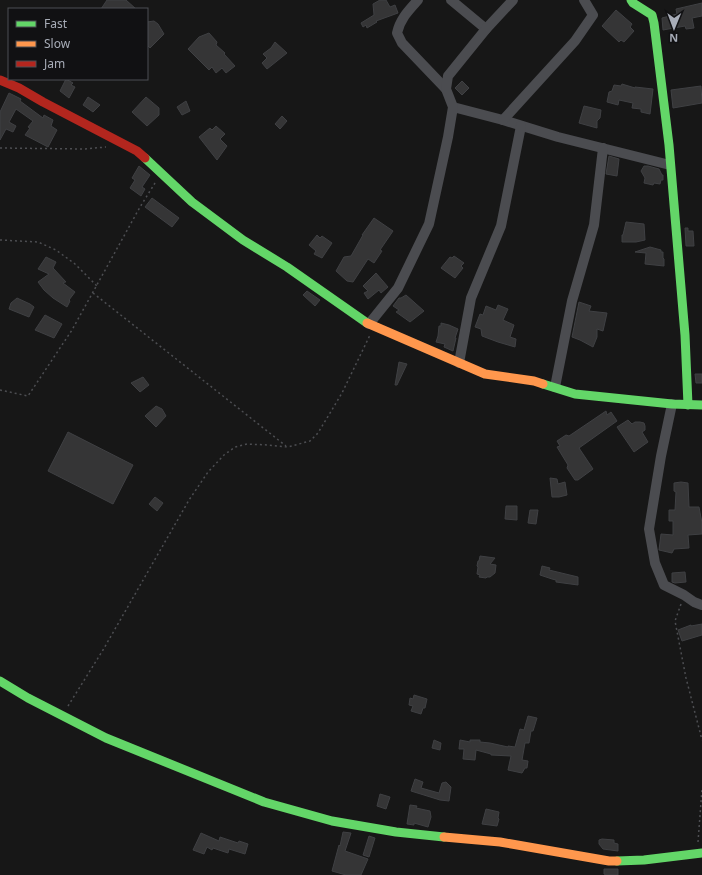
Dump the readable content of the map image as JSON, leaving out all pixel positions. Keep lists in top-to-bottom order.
{
  "legend": ["Fast", "Slow", "Jam"],
  "north": "bottom"
}
